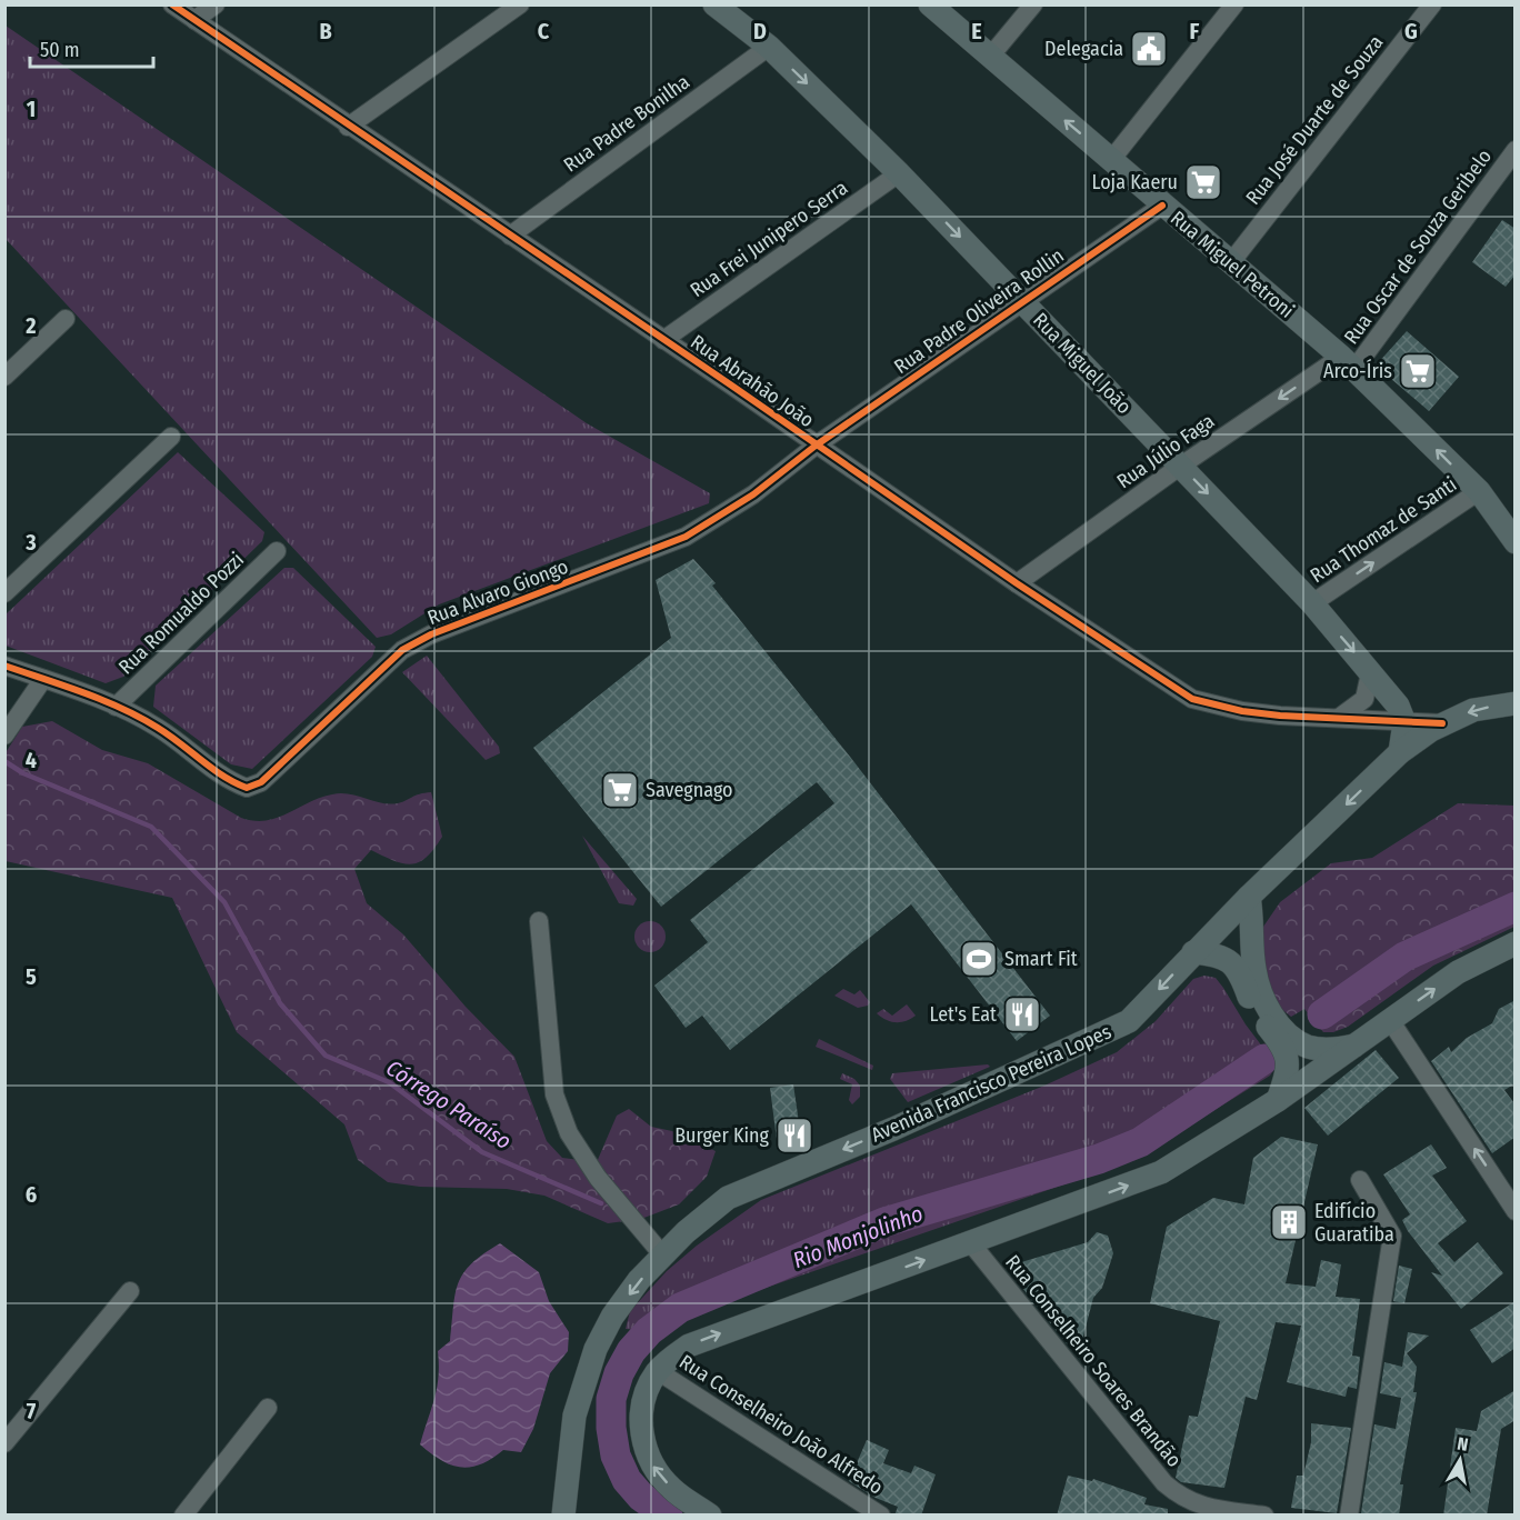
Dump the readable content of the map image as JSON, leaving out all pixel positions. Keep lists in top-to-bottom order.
{
  "streets": {
    "main road": ["Rua Miguel Petroni", "Rua Miguel João", "Avenida Francisco Pereira Lopes"],
    "street": [
      "Rua José Duarte de Souza",
      "Rua Padre Bonilha",
      "Rua Frei Junipero Serra",
      "Rua Oscar de Souza Geribelo",
      "Rua Padre Oliveira Rollin",
      "Rua Abrahão João",
      "Rua Júlio Faga",
      "Rua Thomaz de Santi",
      "Rua Alvaro Giongo",
      "Rua Romualdo Pozzi",
      "Rua Conselheiro Soares Brandão",
      "Rua Conselheiro João Alfredo"
    ]
  },
  "crossings": [
    ["Rua José Duarte de Souza", "Rua Miguel Petroni"],
    ["Rua Padre Bonilha", "Rua Miguel João"],
    ["Rua Padre Bonilha", "Rua Abrahão João"],
    ["Rua Frei Junipero Serra", "Rua Miguel João"],
    ["Rua Frei Junipero Serra", "Rua Abrahão João"],
    ["Rua Oscar de Souza Geribelo", "Rua Miguel Petroni"],
    ["Rua Oscar de Souza Geribelo", "Rua Júlio Faga"],
    ["Rua Miguel Petroni", "Rua Padre Oliveira Rollin"],
    ["Rua Miguel Petroni", "Rua Júlio Faga"],
    ["Rua Miguel Petroni", "Rua Thomaz de Santi"],
    ["Rua Padre Oliveira Rollin", "Rua Miguel João"],
    ["Rua Padre Oliveira Rollin", "Rua Abrahão João"],
    ["Rua Padre Oliveira Rollin", "Rua Alvaro Giongo"],
    ["Rua Miguel João", "Rua Abrahão João"],
    ["Rua Miguel João", "Rua Júlio Faga"],
    ["Rua Miguel João", "Rua Thomaz de Santi"],
    ["Rua Abrahão João", "Rua Júlio Faga"],
    ["Rua Abrahão João", "Rua Alvaro Giongo"],
    ["Rua Abrahão João", "Avenida Francisco Pereira Lopes"],
    ["Rua Alvaro Giongo", "Rua Romualdo Pozzi"]
  ],
  "one_way": [
    "Rua Miguel Petroni",
    "Rua Miguel João",
    "Rua Júlio Faga",
    "Rua Thomaz de Santi"
  ],
  "water": ["Córrego Paraíso", "Rio Monjolinho"],
  "places": {
    "public building": ["Delegacia"],
    "supermarket": ["Loja Kaeru", "Arco-Íris", "Savegnago"],
    "sports": ["Smart Fit"],
    "restaurant": ["Let's Eat", "Burger King"],
    "building": ["Edifício Guaratiba"]
  },
  "scale_bar": "50 m",
  "north": "top",
  "grid": {
    "columns": [
      "B",
      "C",
      "D",
      "E",
      "F",
      "G"
    ],
    "rows": [
      "1",
      "2",
      "3",
      "4",
      "5",
      "6",
      "7"
    ]
  }
}
